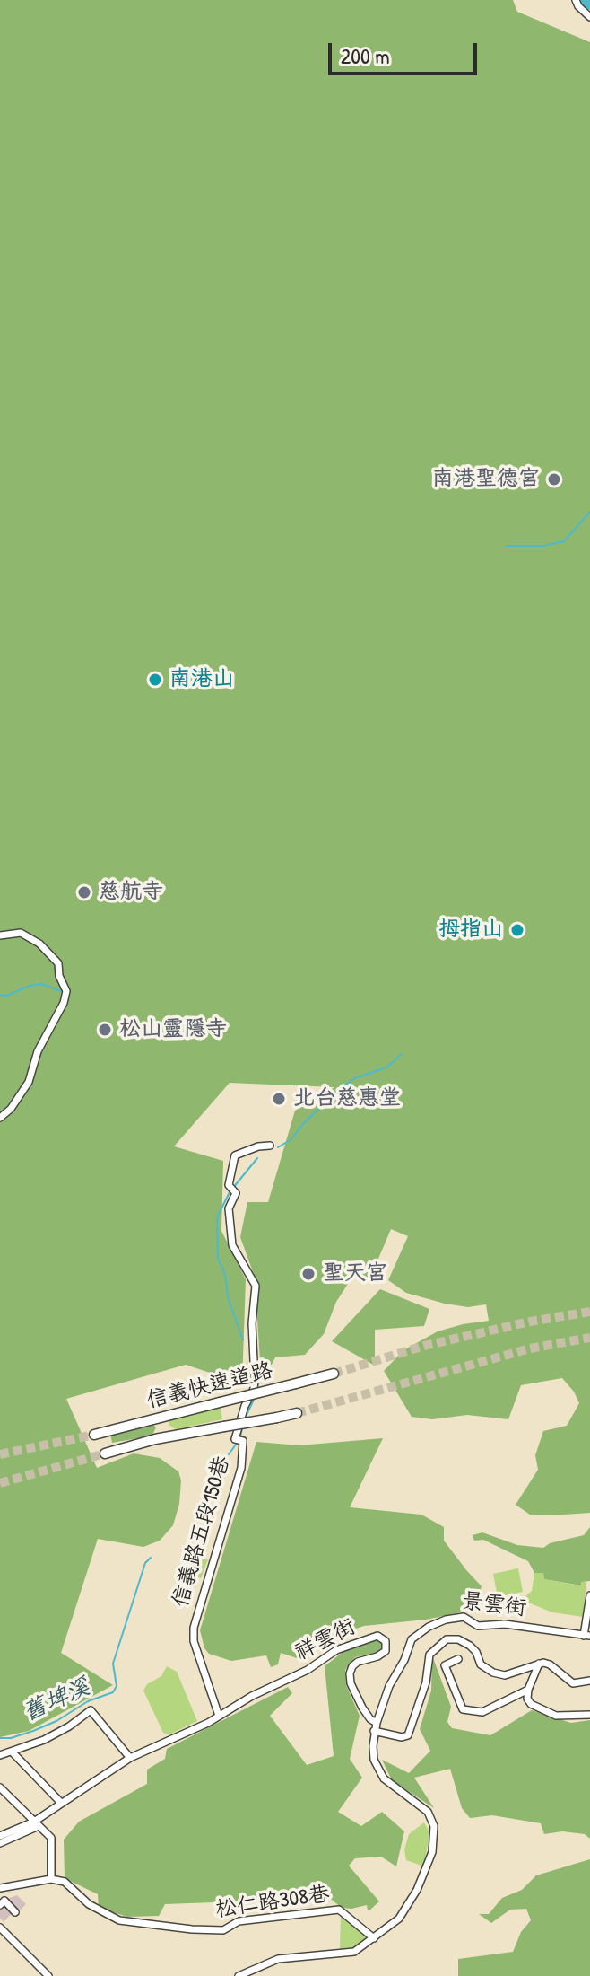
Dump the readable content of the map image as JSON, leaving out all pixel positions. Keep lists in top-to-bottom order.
{
  "streets": {
    "highway": ["信義快速道路"],
    "street": [
      "信義路五段150巷",
      "景雲街",
      "祥雲街",
      "松仁路308巷"
    ]
  },
  "crossings": [
    ["信義路五段150巷", "祥雲街"],
    ["景雲街", "祥雲街"]
  ],
  "water": ["舊埤溪"],
  "places": [
    "南港聖德宮",
    "南港山",
    "慈航寺",
    "拇指山",
    "松山靈隱寺",
    "北台慈惠堂",
    "聖天宮"
  ],
  "scale_bar": "200 m"
}
